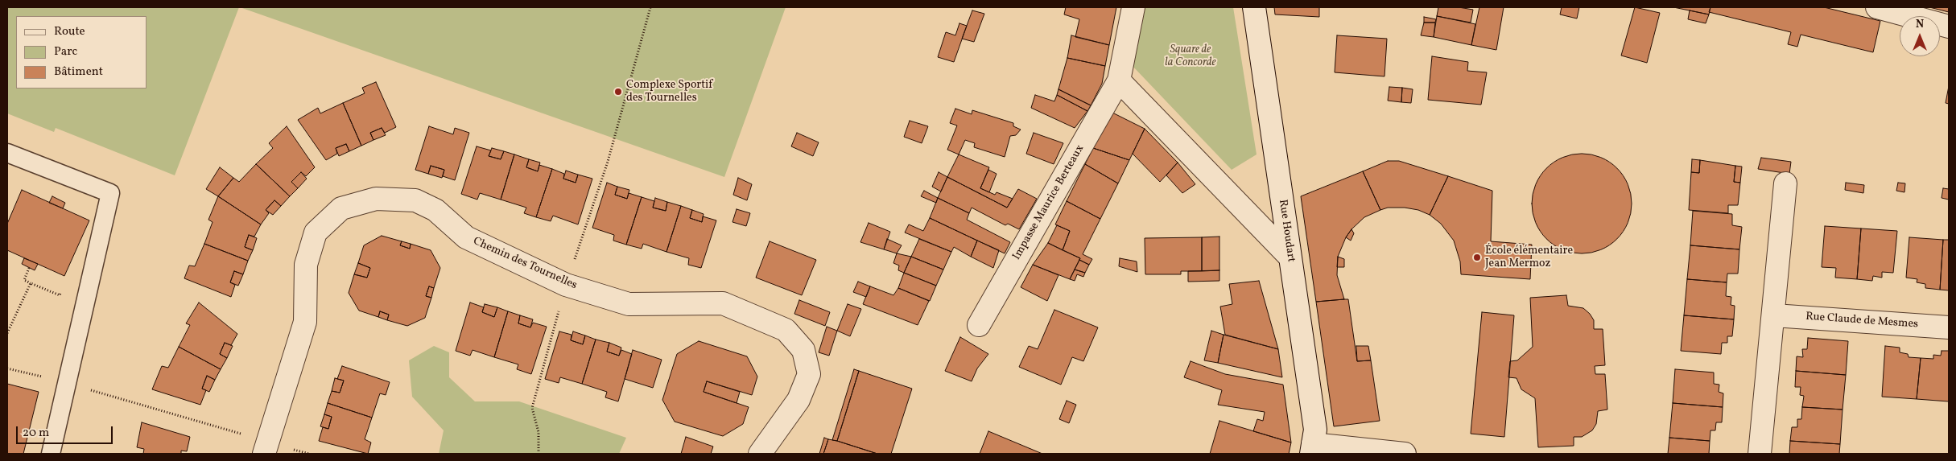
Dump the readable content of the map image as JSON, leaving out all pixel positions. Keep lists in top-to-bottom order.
{
  "streets": {
    "street": [
      "Impasse Maurice Berteaux",
      "Rue Houdart",
      "Chemin des Tournelles",
      "Rue Claude de Mesmes"
    ]
  },
  "parks": ["Square de la Concorde"],
  "places": ["Complexe Sportif des Tournelles", "École élémentaire Jean Mermoz"],
  "legend": ["Route", "Parc", "Bâtiment"],
  "scale_bar": "20 m",
  "north": "top"
}
